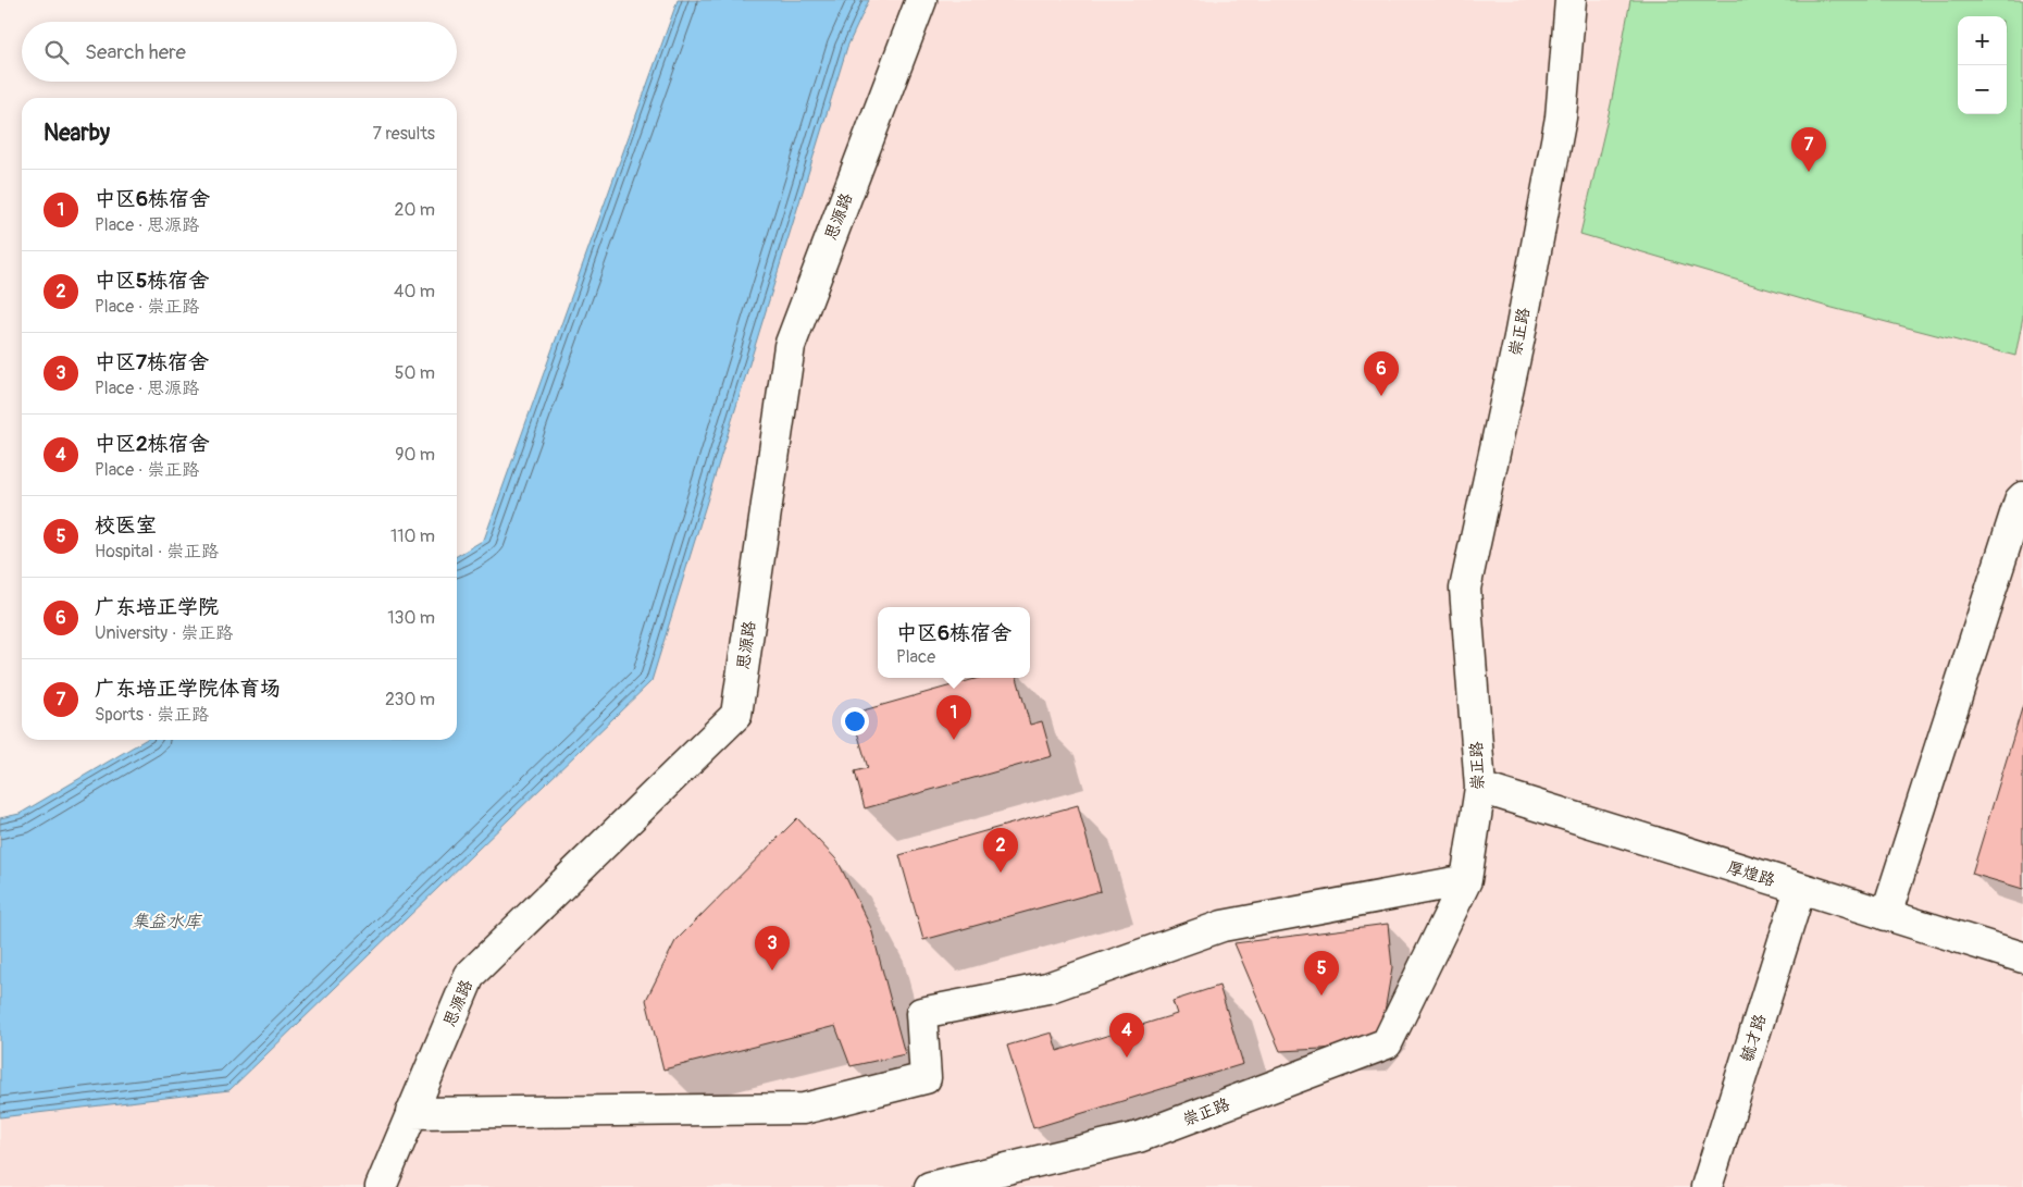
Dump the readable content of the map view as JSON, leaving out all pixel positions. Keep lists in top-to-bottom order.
{
  "streets": {
    "street": [
      "思源路",
      "崇正路",
      "厚煌路",
      "毓才路"
    ]
  },
  "crossings": [
    ["崇正路", "厚煌路"],
    ["厚煌路", "毓才路"]
  ],
  "water": ["集益水库"],
  "page": {
    "map_buttons": ["+", "−"],
    "search": "Search here",
    "heading": ["Nearby", "7 results"],
    "pins": [
      "7",
      "6",
      "1",
      "2",
      "3",
      "5",
      "4"
    ],
    "list": [
      {
        "mark": "1",
        "name": "中区6栋宿舍",
        "note": "Place · 思源路",
        "value": "20 m"
      },
      {
        "mark": "2",
        "name": "中区5栋宿舍",
        "note": "Place · 崇正路",
        "value": "40 m"
      },
      {
        "mark": "3",
        "name": "中区7栋宿舍",
        "note": "Place · 思源路",
        "value": "50 m"
      },
      {
        "mark": "4",
        "name": "中区2栋宿舍",
        "note": "Place · 崇正路",
        "value": "90 m"
      },
      {
        "mark": "5",
        "name": "校医室",
        "note": "Hospital · 崇正路",
        "value": "110 m"
      },
      {
        "mark": "6",
        "name": "广东培正学院",
        "note": "University · 崇正路",
        "value": "130 m"
      },
      {
        "mark": "7",
        "name": "广东培正学院体育场",
        "note": "Sports · 崇正路",
        "value": "230 m"
      }
    ],
    "popup": ["中区6栋宿舍", "Place"]
  }
}
